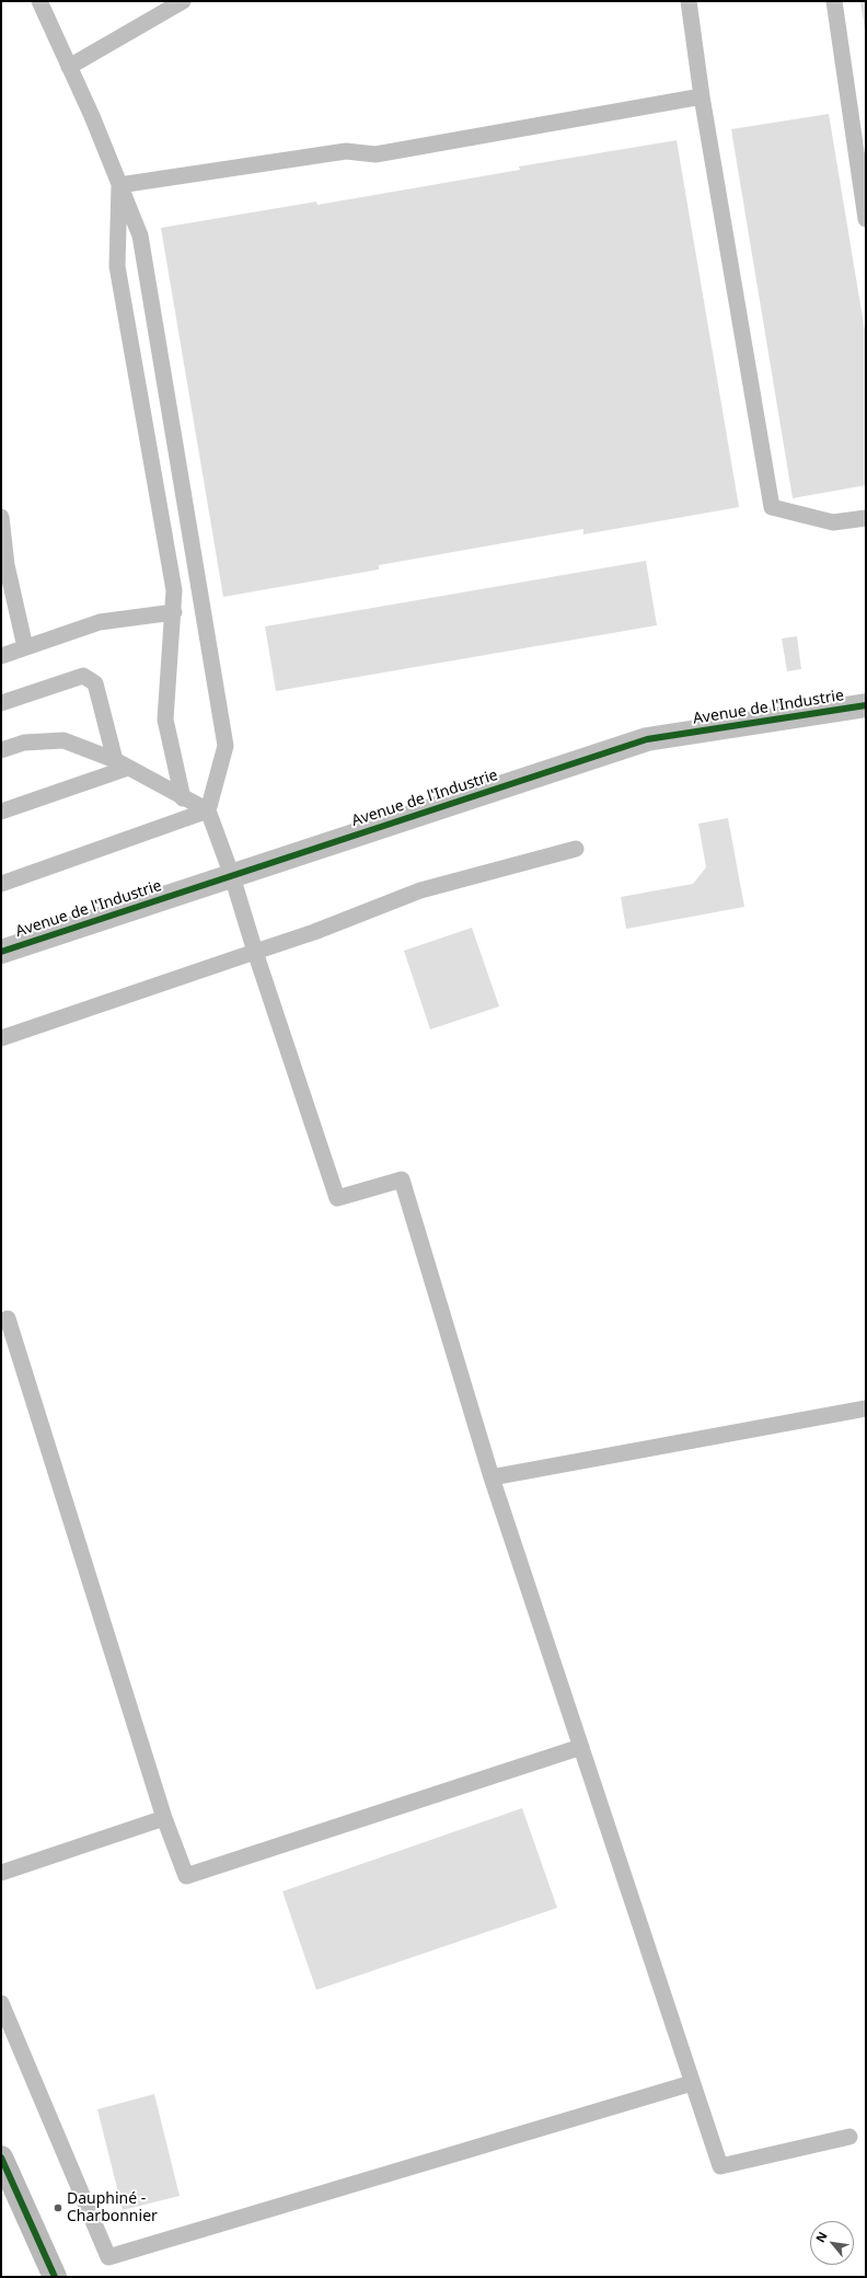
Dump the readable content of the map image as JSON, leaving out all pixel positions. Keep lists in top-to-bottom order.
{
  "streets": {
    "street": ["Avenue de l'Industrie"]
  },
  "places": ["Dauphiné - Charbonnier"],
  "north": "top left"
}
